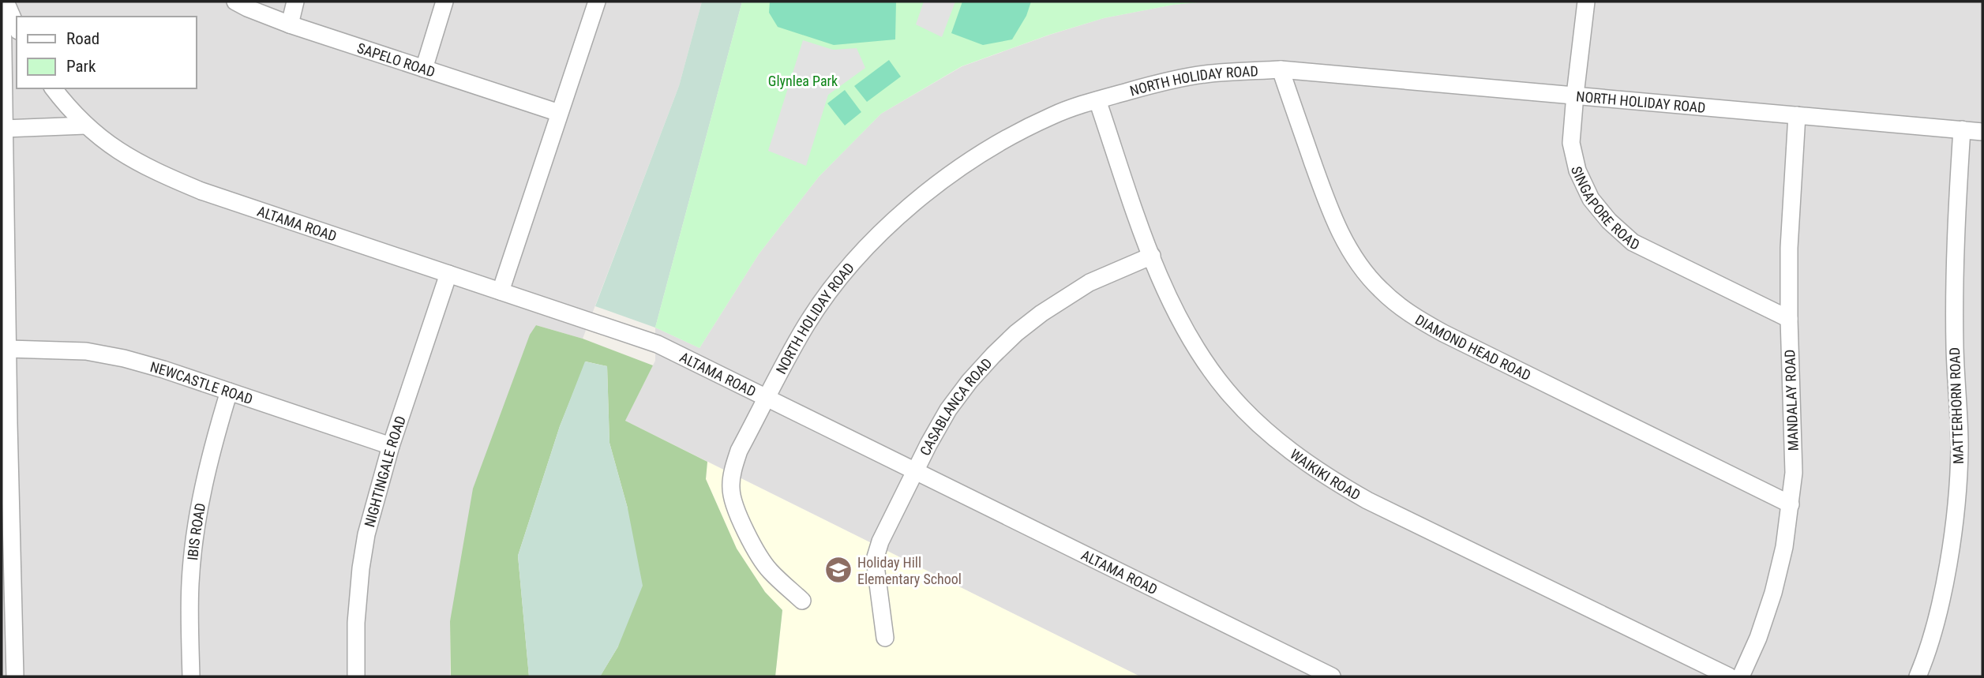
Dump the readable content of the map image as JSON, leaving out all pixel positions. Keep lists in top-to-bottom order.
{
  "streets": {
    "street": [
      "SAPELO ROAD",
      "NORTH HOLIDAY ROAD",
      "SINGAPORE ROAD",
      "ALTAMA ROAD",
      "DIAMOND HEAD ROAD",
      "NEWCASTLE ROAD",
      "MANDALAY ROAD",
      "MATTERHORN ROAD",
      "CASABLANCA ROAD",
      "NIGHTINGALE ROAD",
      "WAIKIKI ROAD",
      "IBIS ROAD"
    ]
  },
  "crossings": [
    ["NORTH HOLIDAY ROAD", "SINGAPORE ROAD"],
    ["NORTH HOLIDAY ROAD", "ALTAMA ROAD"],
    ["NORTH HOLIDAY ROAD", "DIAMOND HEAD ROAD"],
    ["NORTH HOLIDAY ROAD", "MANDALAY ROAD"],
    ["NORTH HOLIDAY ROAD", "MATTERHORN ROAD"],
    ["NORTH HOLIDAY ROAD", "WAIKIKI ROAD"],
    ["SINGAPORE ROAD", "MANDALAY ROAD"],
    ["ALTAMA ROAD", "CASABLANCA ROAD"],
    ["ALTAMA ROAD", "NIGHTINGALE ROAD"],
    ["DIAMOND HEAD ROAD", "MANDALAY ROAD"],
    ["NEWCASTLE ROAD", "NIGHTINGALE ROAD"],
    ["NEWCASTLE ROAD", "IBIS ROAD"],
    ["CASABLANCA ROAD", "WAIKIKI ROAD"]
  ],
  "parks": ["Glynlea Park"],
  "places": {
    "school or university": ["Holiday Hill Elementary School"]
  },
  "legend": ["Road", "Park"]
}
